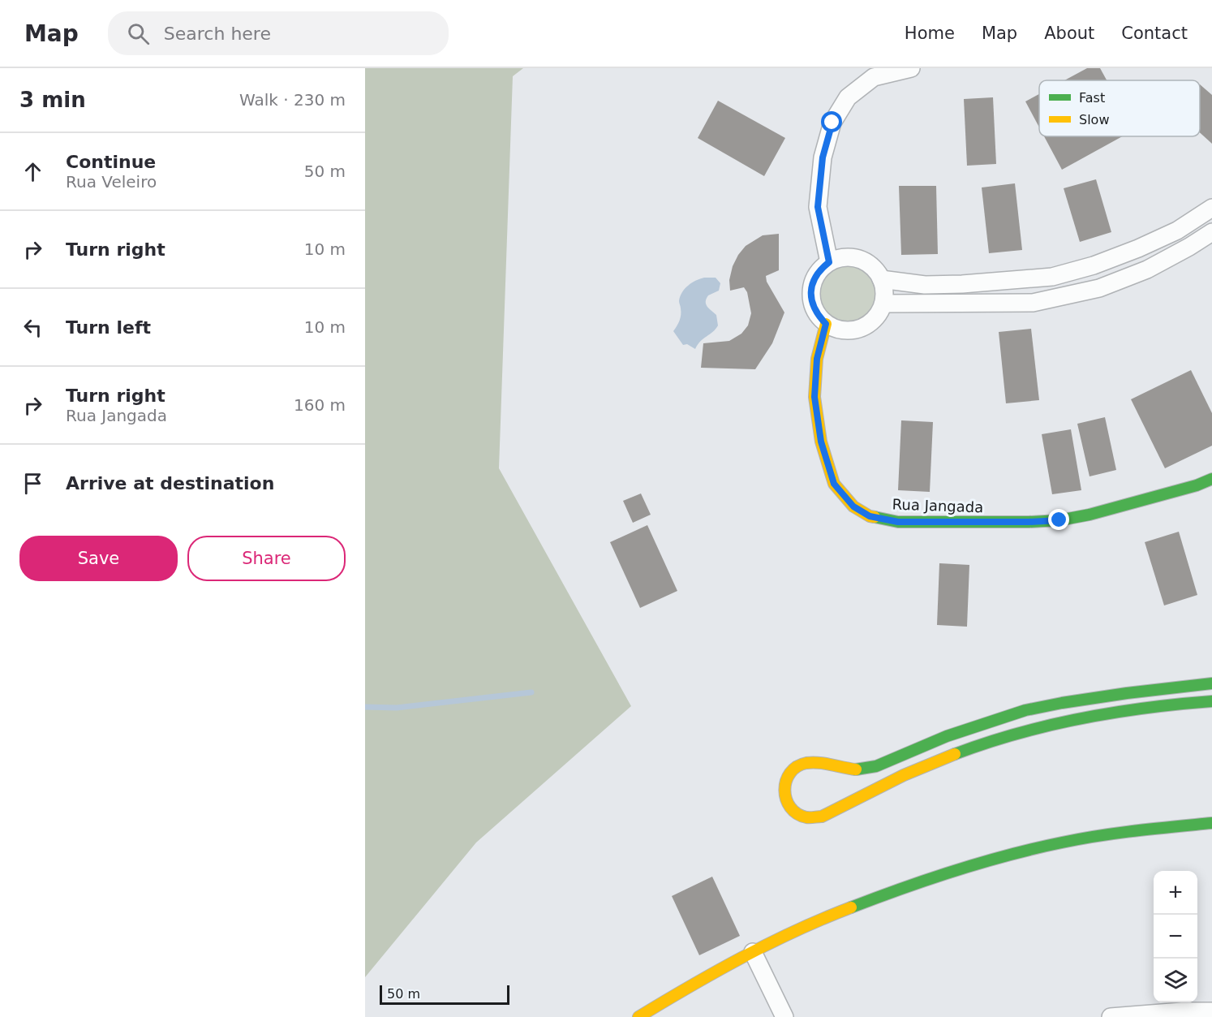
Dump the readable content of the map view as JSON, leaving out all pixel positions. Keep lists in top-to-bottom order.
{
  "streets": {
    "street": ["Rua Jangada"]
  },
  "legend": ["Fast", "Slow"],
  "scale_bar": "50 m",
  "page": {
    "header": "Map",
    "search": "Search here",
    "nav": [
      "Home",
      "Map",
      "About",
      "Contact"
    ],
    "heading": ["3 min", "Walk · 230 m"],
    "list": [
      ["Continue", "Rua Veleiro", "50 m"],
      ["Turn right", "10 m"],
      ["Turn left", "10 m"],
      ["Turn right", "Rua Jangada", "160 m"],
      "Arrive at destination"
    ],
    "buttons": ["Save", "Share"],
    "map_buttons": ["+", "−"],
    "scale": "50 m"
  }
}
